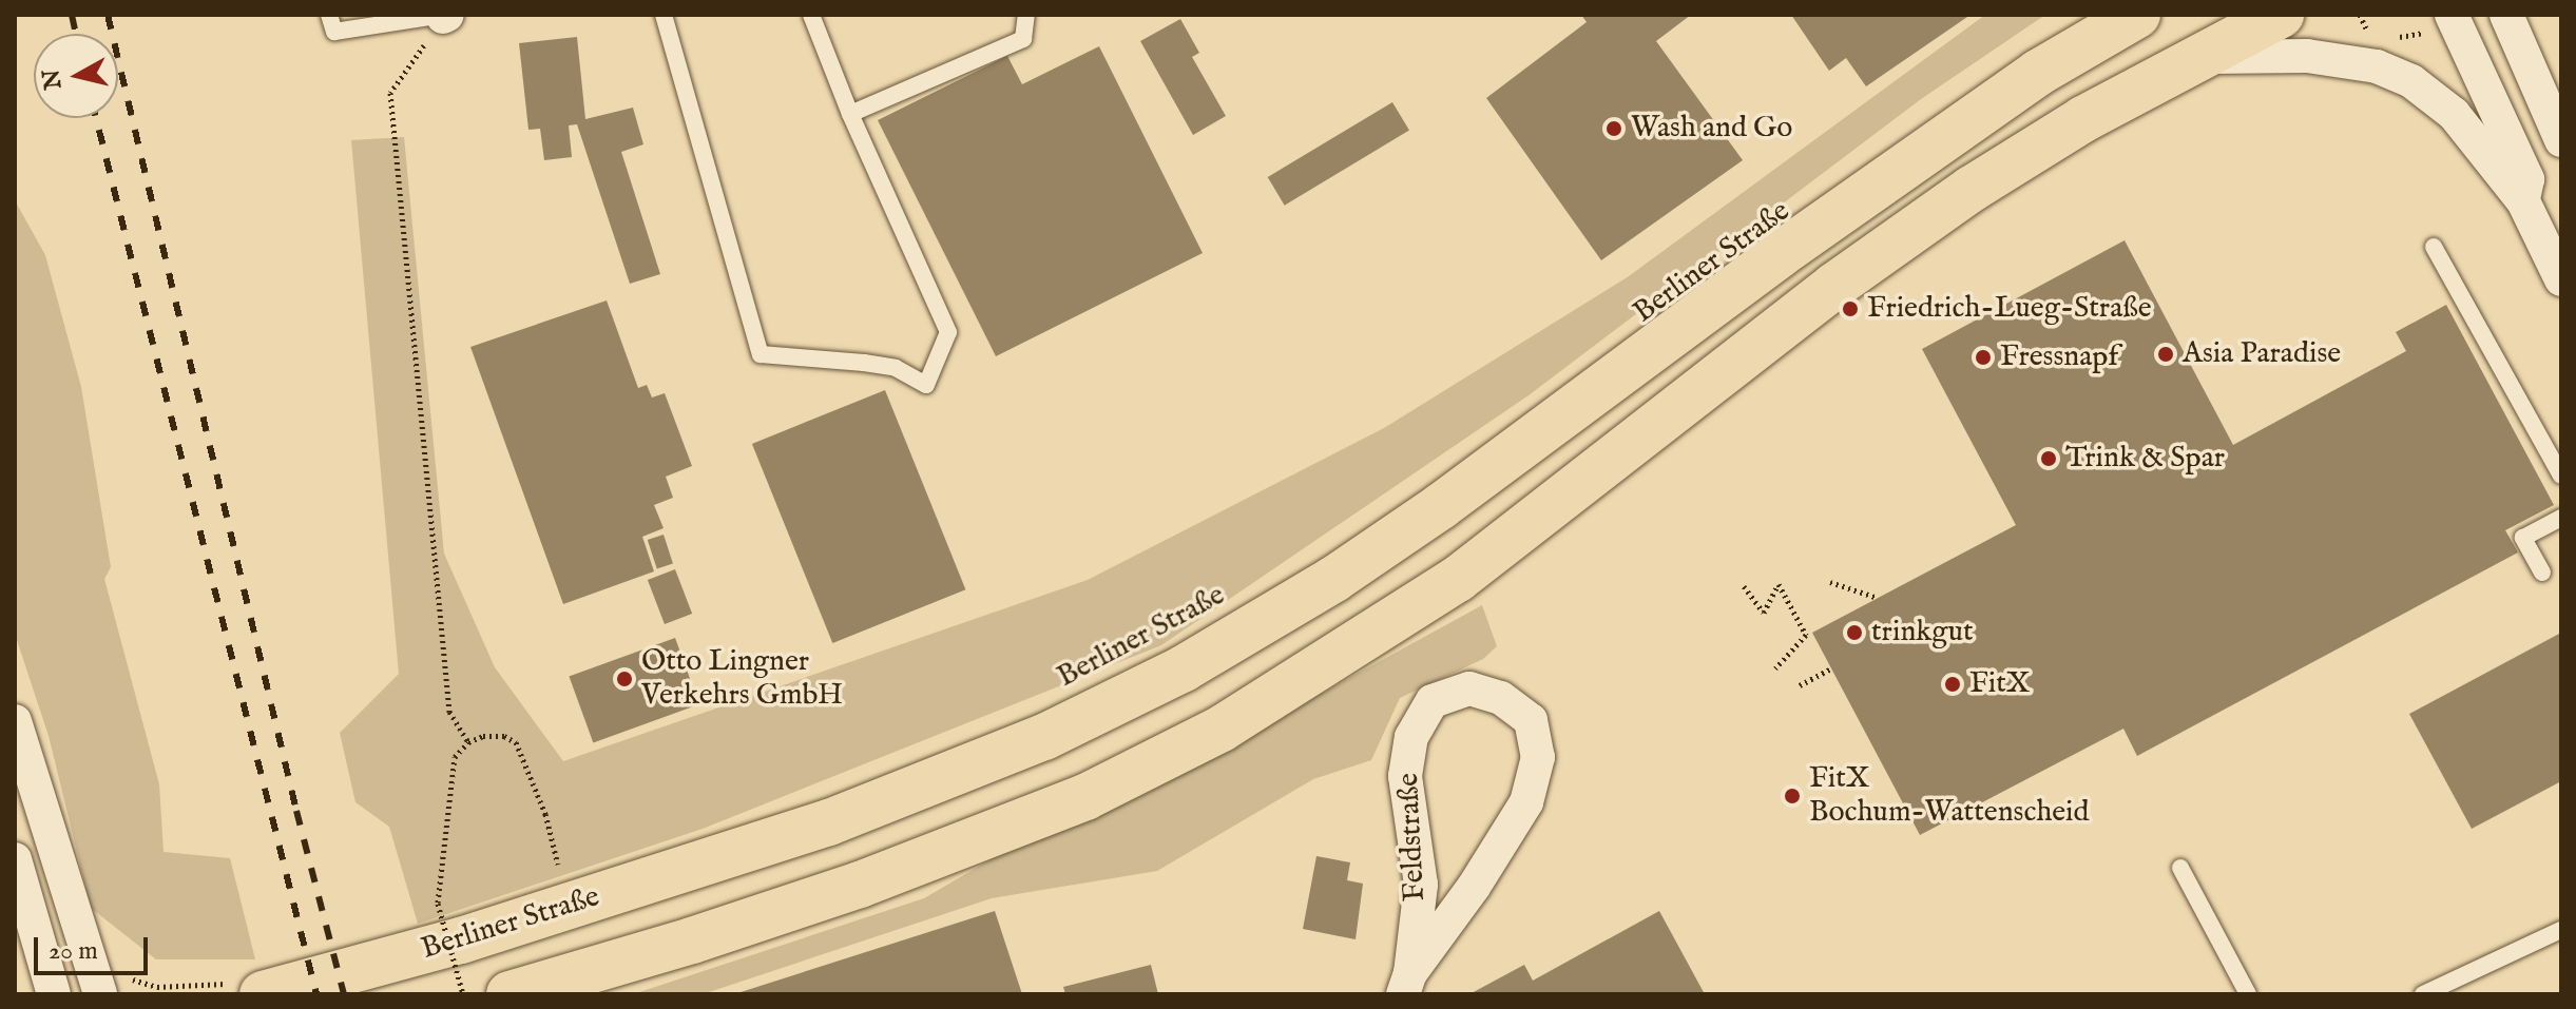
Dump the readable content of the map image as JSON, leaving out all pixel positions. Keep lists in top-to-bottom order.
{
  "streets": {
    "main road": ["Berliner Straße"],
    "street": ["Feldstraße"]
  },
  "places": [
    "Wash and Go",
    "Friedrich-Lueg-Straße",
    "Asia Paradise",
    "Fressnapf",
    "Trink & Spar",
    "trinkgut",
    "Otto Lingner Verkehrs GmbH",
    "FitX",
    "FitX Bochum-Wattenscheid"
  ],
  "scale_bar": "20 m",
  "north": "left"
}
